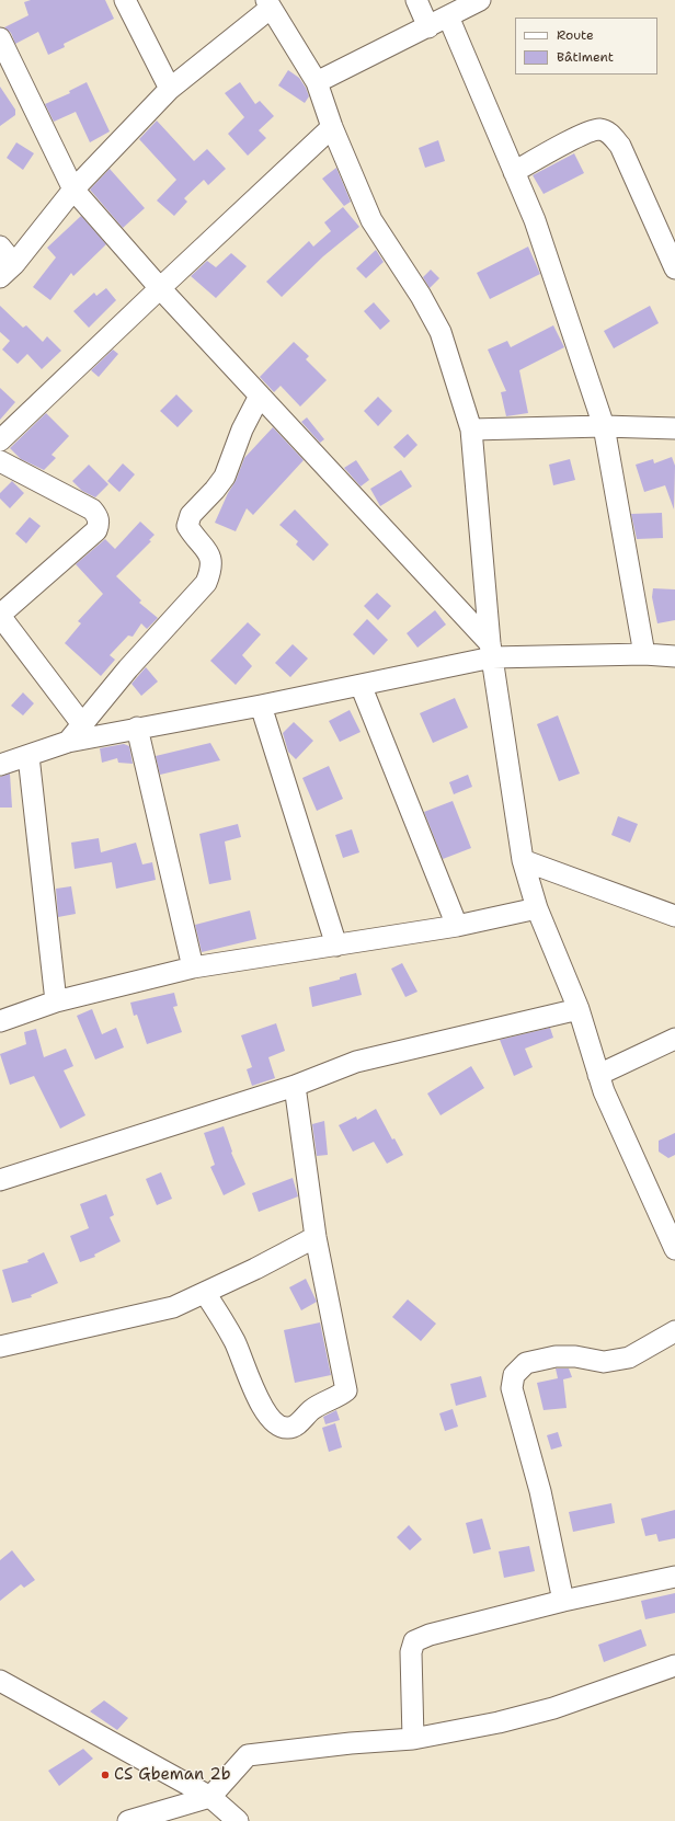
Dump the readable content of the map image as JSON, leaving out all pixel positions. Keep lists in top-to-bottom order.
{
  "places": ["CS Gbeman 2b"],
  "legend": ["Route", "Bâtiment"]
}
